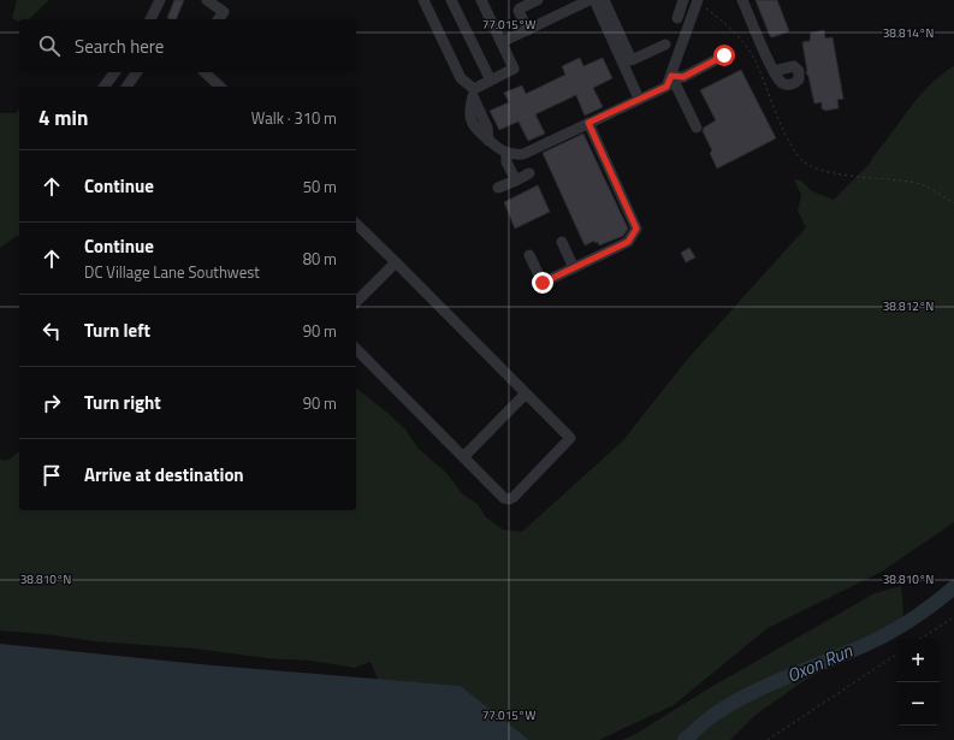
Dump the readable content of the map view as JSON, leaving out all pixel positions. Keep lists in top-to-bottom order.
{
  "water": ["Oxon Run"],
  "page": {
    "search": "Search here",
    "heading": ["4 min", "Walk · 310 m"],
    "list": [
      ["Continue", "50 m"],
      ["Continue", "DC Village Lane Southwest", "80 m"],
      ["Turn left", "90 m"],
      ["Turn right", "90 m"],
      "Arrive at destination"
    ],
    "map_buttons": ["+", "−"]
  },
  "coordinates": [
    "77.015°W",
    "38.814°N",
    "38.812°N",
    "38.810°N"
  ]
}
